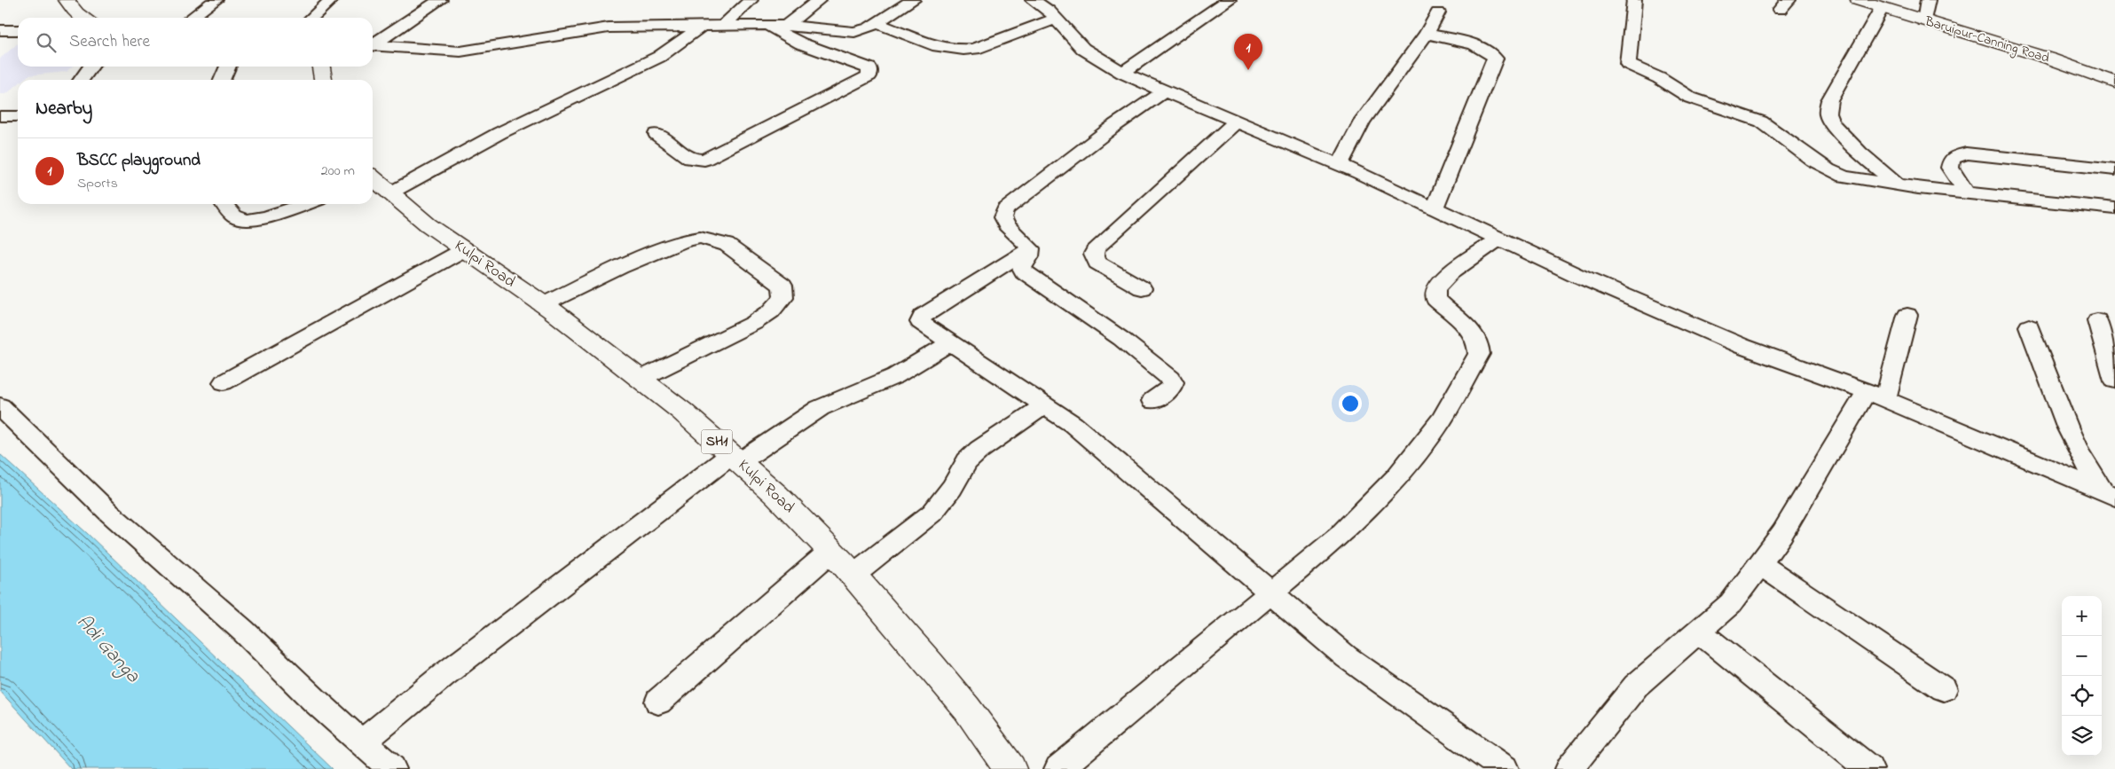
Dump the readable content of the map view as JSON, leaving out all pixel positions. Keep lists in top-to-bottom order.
{
  "streets": {
    "main road": ["Baruipur-Canning Road", "Kulpi Road", "SH1"]
  },
  "water": ["Adi Ganga"],
  "page": {
    "search": "Search here",
    "pins": "1",
    "heading": "Nearby",
    "list": [
      {
        "mark": "1",
        "name": "BSCC playground",
        "note": "Sports",
        "value": "200 m"
      }
    ],
    "map_buttons": ["+", "−"]
  }
}
